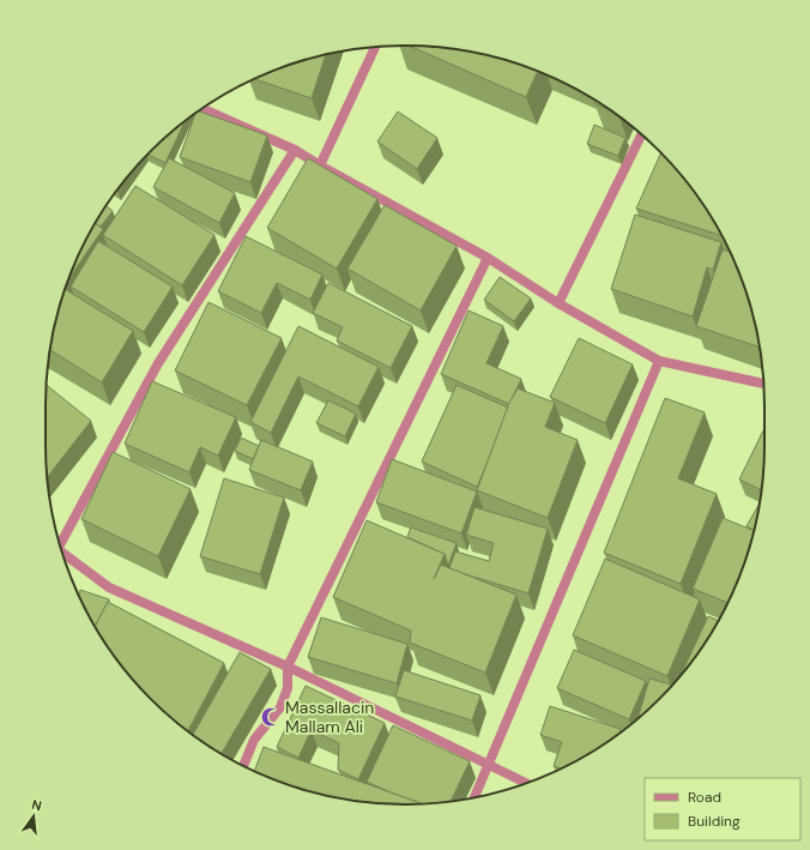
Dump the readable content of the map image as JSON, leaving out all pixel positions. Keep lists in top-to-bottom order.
{
  "places": {
    "mosque": ["Massallacin Mallam Ali"]
  },
  "legend": ["Road", "Building"],
  "north": "top"
}
